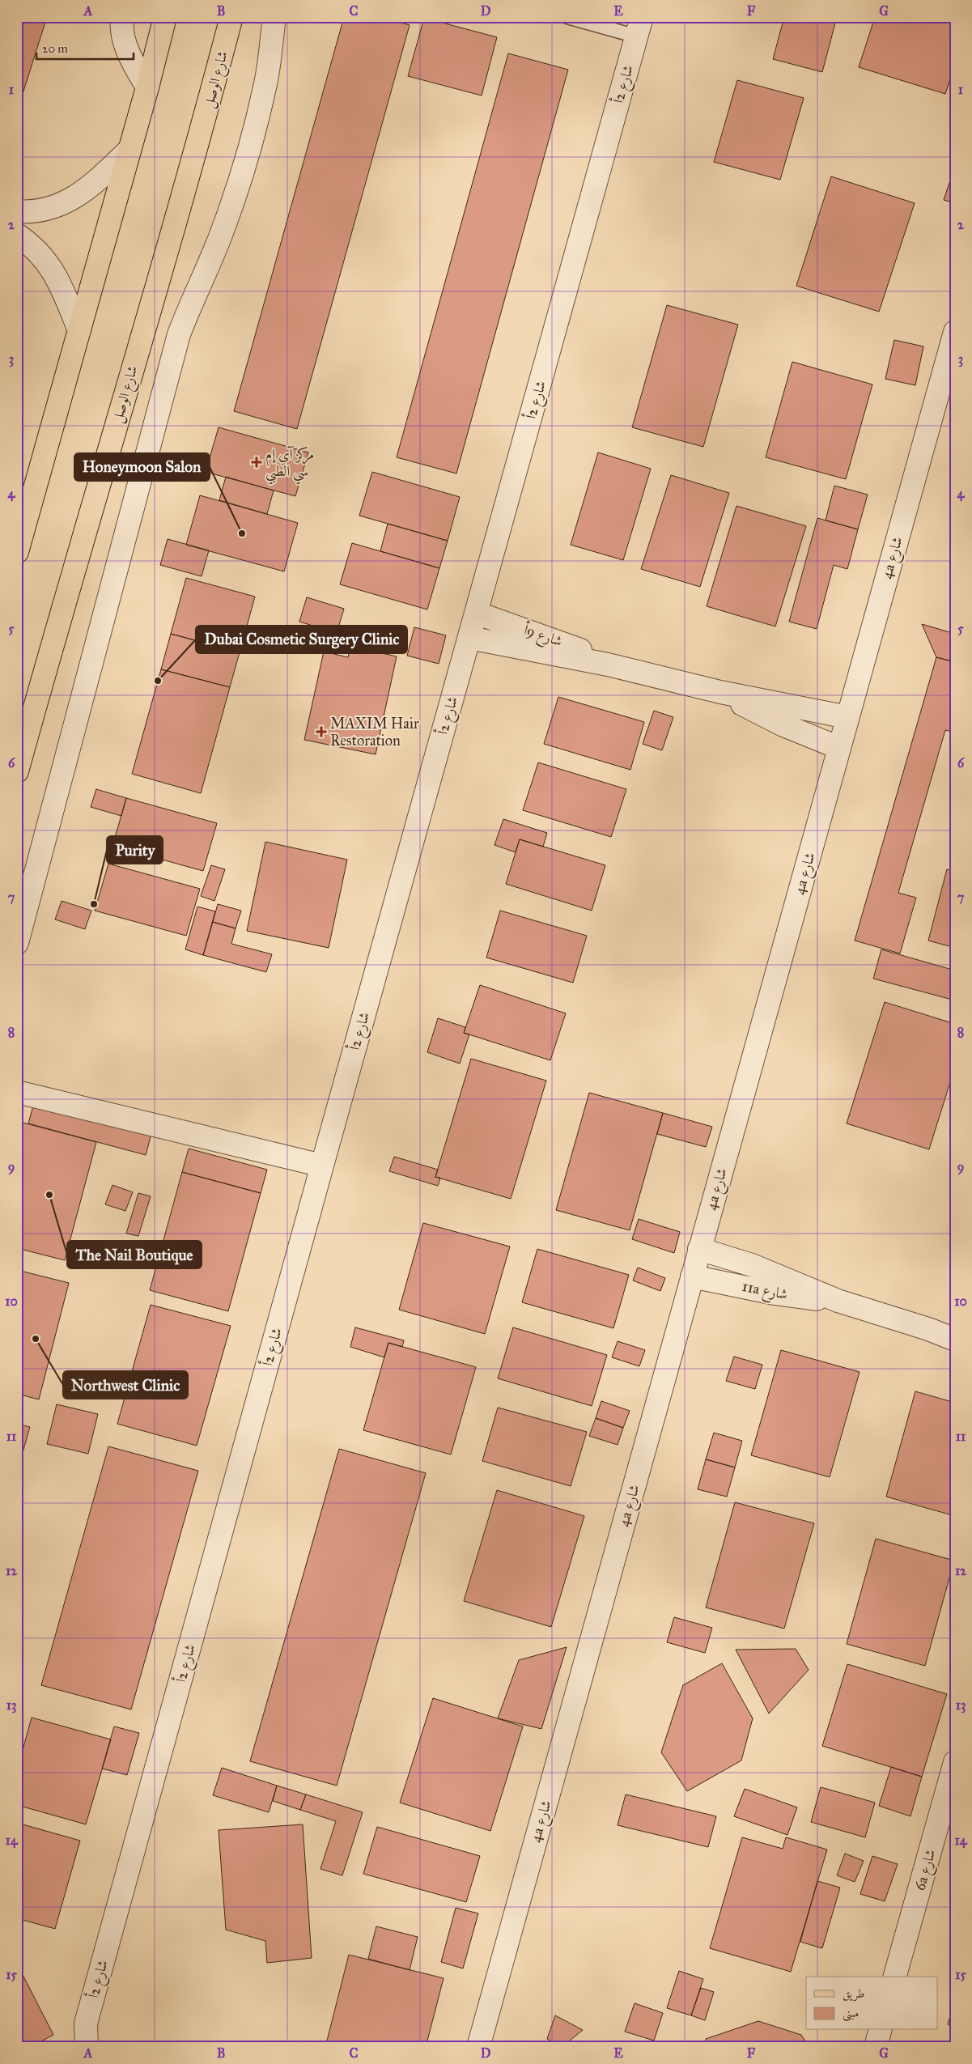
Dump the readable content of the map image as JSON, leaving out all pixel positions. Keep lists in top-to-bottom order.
{
  "streets": {
    "main road": ["شارع الوصل"],
    "street": [
      "شارع 2أ",
      "4a شارع",
      "شارع 9أ",
      "11a شارع",
      "6a شارع"
    ]
  },
  "crossings": [
    ["شارع 2أ", "شارع 9أ"],
    ["4a شارع", "شارع 9أ"],
    ["4a شارع", "11a شارع"]
  ],
  "places": {
    "health": ["مركز آي إم سي الطبي", "MAXIM Hair Restoration"],
    "other": [
      "Honeymoon Salon",
      "Dubai Cosmetic Surgery Clinic",
      "Purity",
      "The Nail Boutique",
      "Northwest Clinic"
    ]
  },
  "legend": ["طريق", "مبنى"],
  "scale_bar": "20 m",
  "grid": {
    "columns": [
      "A",
      "B",
      "C",
      "D",
      "E",
      "F",
      "G"
    ],
    "rows": [
      "1",
      "2",
      "3",
      "4",
      "5",
      "6",
      "7",
      "8",
      "9",
      "10",
      "11",
      "12",
      "13",
      "14",
      "15"
    ]
  }
}
